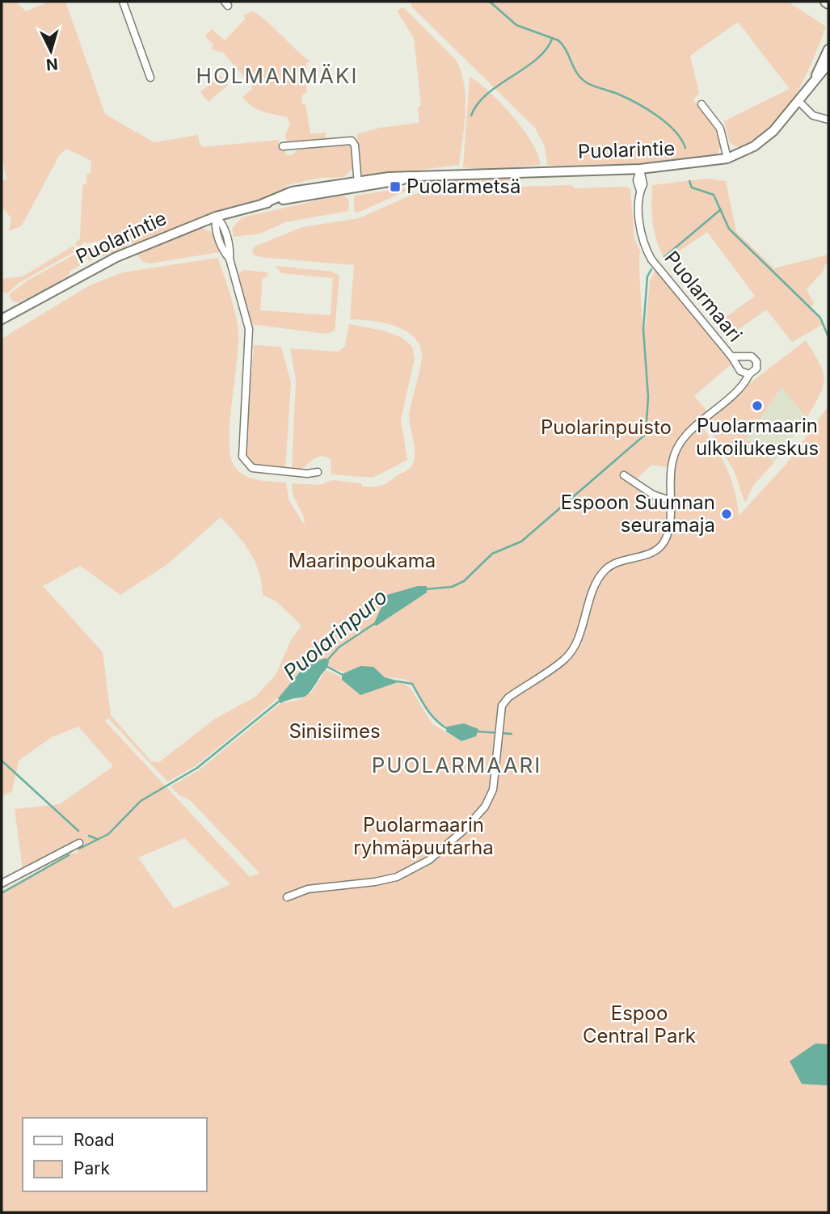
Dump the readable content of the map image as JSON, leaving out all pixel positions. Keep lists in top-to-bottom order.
{
  "streets": {
    "main road": ["Puolarintie"],
    "street": ["Puolarmaari"]
  },
  "crossings": [
    ["Puolarintie", "Puolarmaari"]
  ],
  "districts": ["HOLMANMÄKI", "PUOLARMAARI"],
  "water": ["Puolarinpuro"],
  "parks": [
    "Puolarinpuisto",
    "Maarinpoukama",
    "Sinisiimes",
    "Puolarmaarin ryhmäpuutarha",
    "Espoo Central Park"
  ],
  "places": {
    "transit": ["Puolarmetsä"],
    "other": ["Puolarmaarin ulkoilukeskus", "Espoon Suunnan seuramaja"]
  },
  "legend": ["Road", "Park"],
  "north": "bottom"
}
